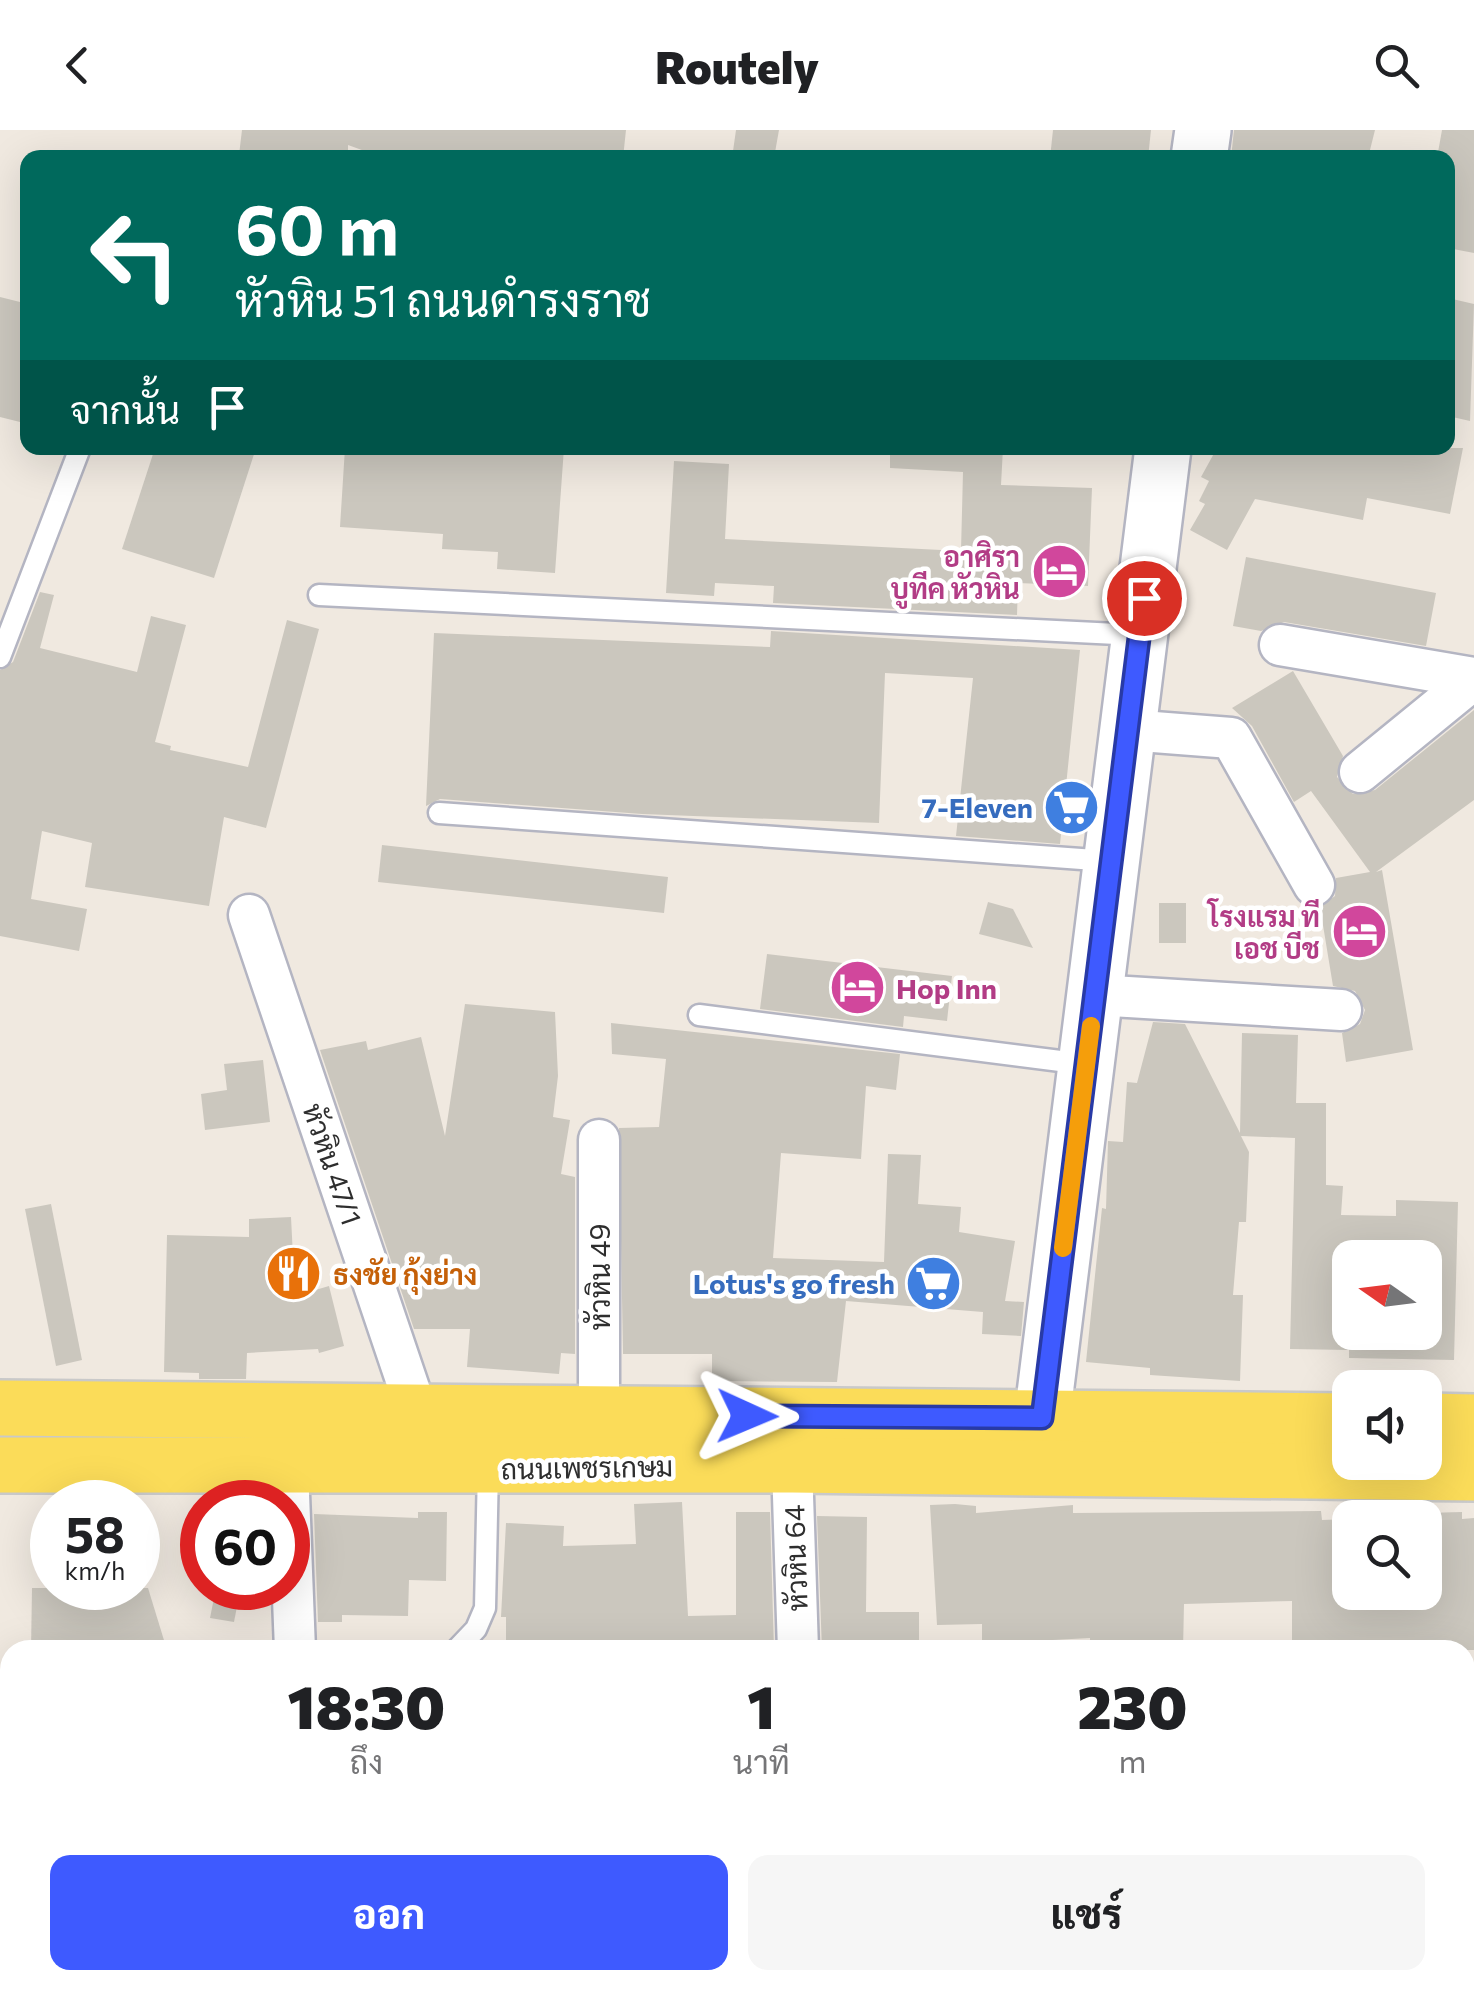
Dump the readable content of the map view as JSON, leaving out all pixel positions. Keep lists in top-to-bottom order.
{
  "streets": {
    "main road": ["ถนนเพชรเกษม"],
    "street": ["หัวหิน 47/1", "หัวหิน 49", "หัวหิน 64"]
  },
  "crossings": [
    ["หัวหิน 47/1", "ถนนเพชรเกษม"],
    ["หัวหิน 49", "ถนนเพชรเกษม"],
    ["ถนนเพชรเกษม", "หัวหิน 64"]
  ],
  "places": {
    "hotel": ["อาศิรา บูทีค หัวหิน", "โรงแรม ที เอช บีช", "Hop Inn"],
    "supermarket": ["7-Eleven", "Lotus's go fresh"],
    "restaurant": ["ธงชัย กุ้งย่าง"]
  },
  "north": "left",
  "page": {
    "header": "Routely",
    "turn": ["60 m", "หัวหิน 51 ถนนดำรงราช"],
    "then": "จากนั้น",
    "speed": "58 km/h",
    "limit": "60",
    "eta": [
      "18:30",
      "ถึง",
      "1",
      "นาที",
      "230",
      "m"
    ],
    "buttons": ["ออก", "แชร์"]
  }
}
